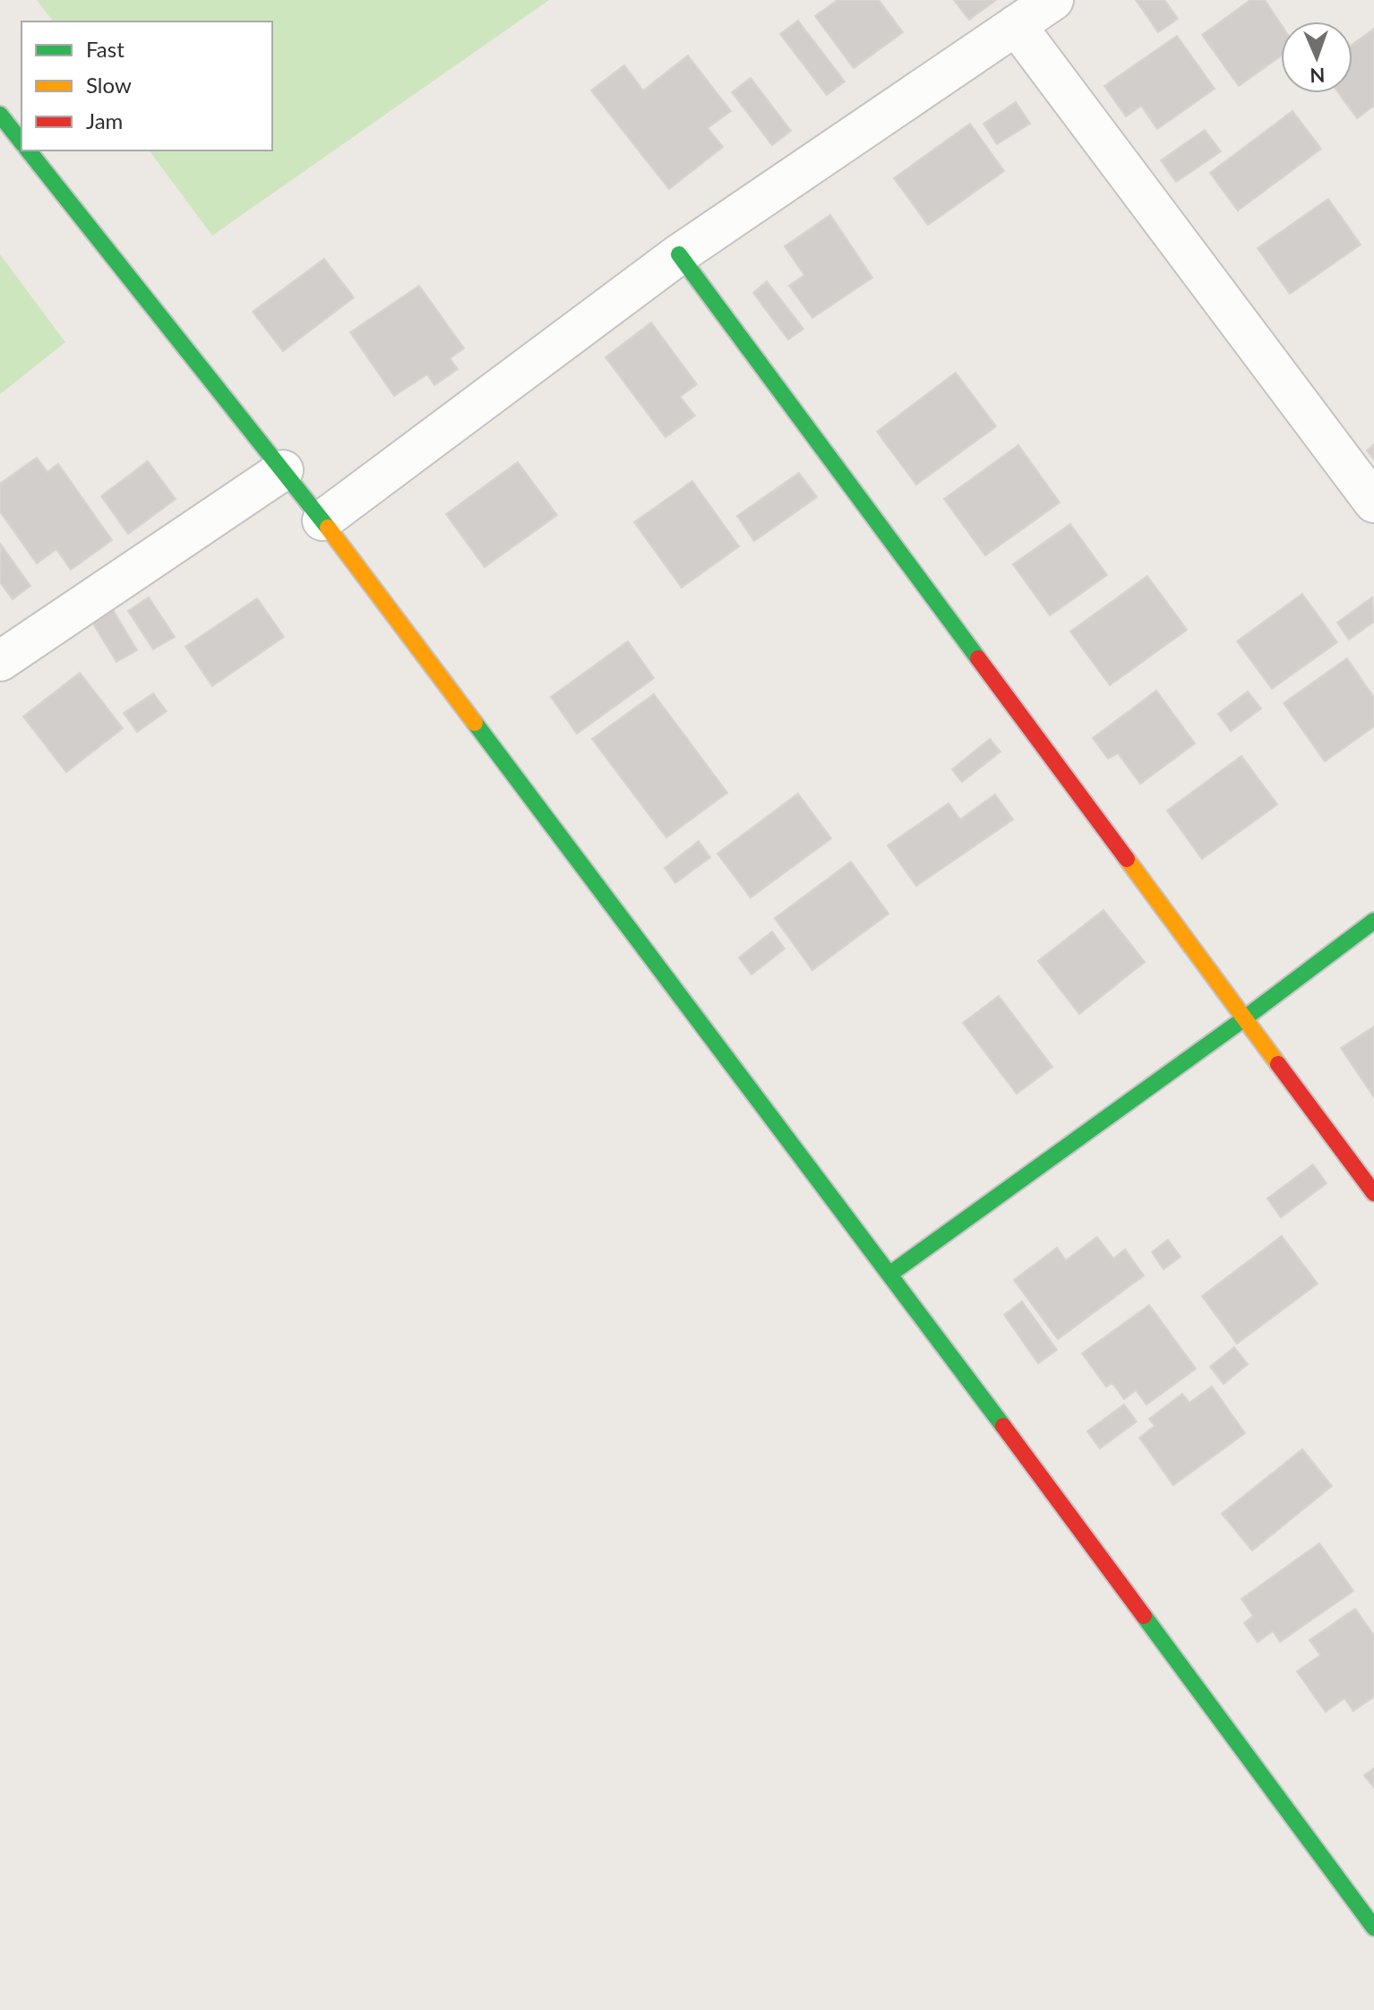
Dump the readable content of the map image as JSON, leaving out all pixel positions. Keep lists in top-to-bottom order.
{
  "legend": ["Fast", "Slow", "Jam"],
  "north": "bottom"
}
